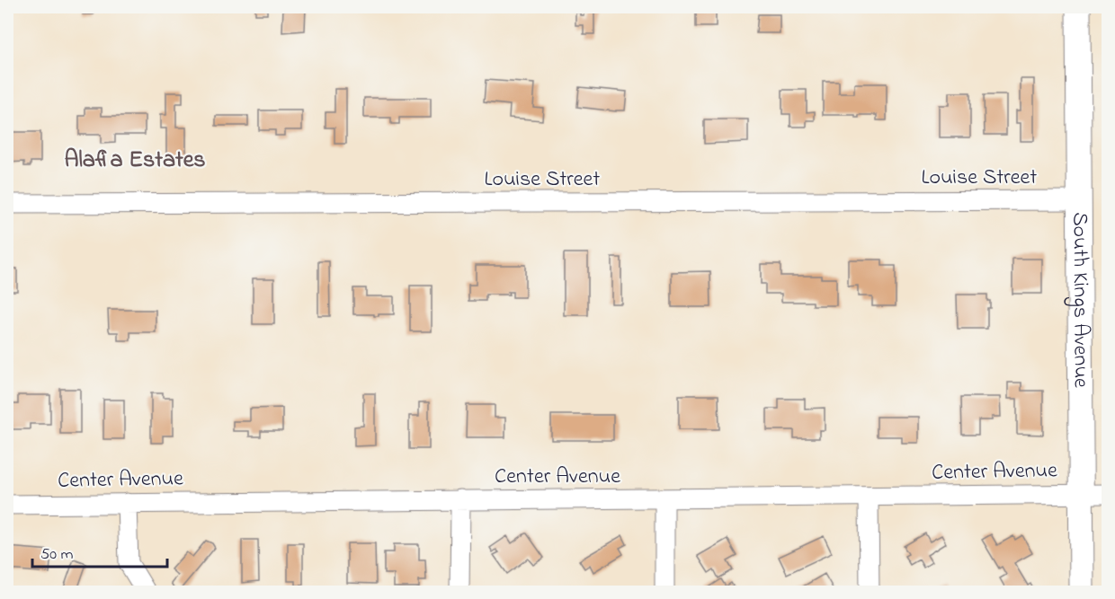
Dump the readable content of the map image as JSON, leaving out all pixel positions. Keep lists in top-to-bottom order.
{
  "streets": {
    "street": ["Louise Street", "South Kings Avenue", "Center Avenue"]
  },
  "crossings": [
    ["Louise Street", "South Kings Avenue"],
    ["South Kings Avenue", "Center Avenue"]
  ],
  "districts": ["Alafia Estates"],
  "scale_bar": "50 m"
}
